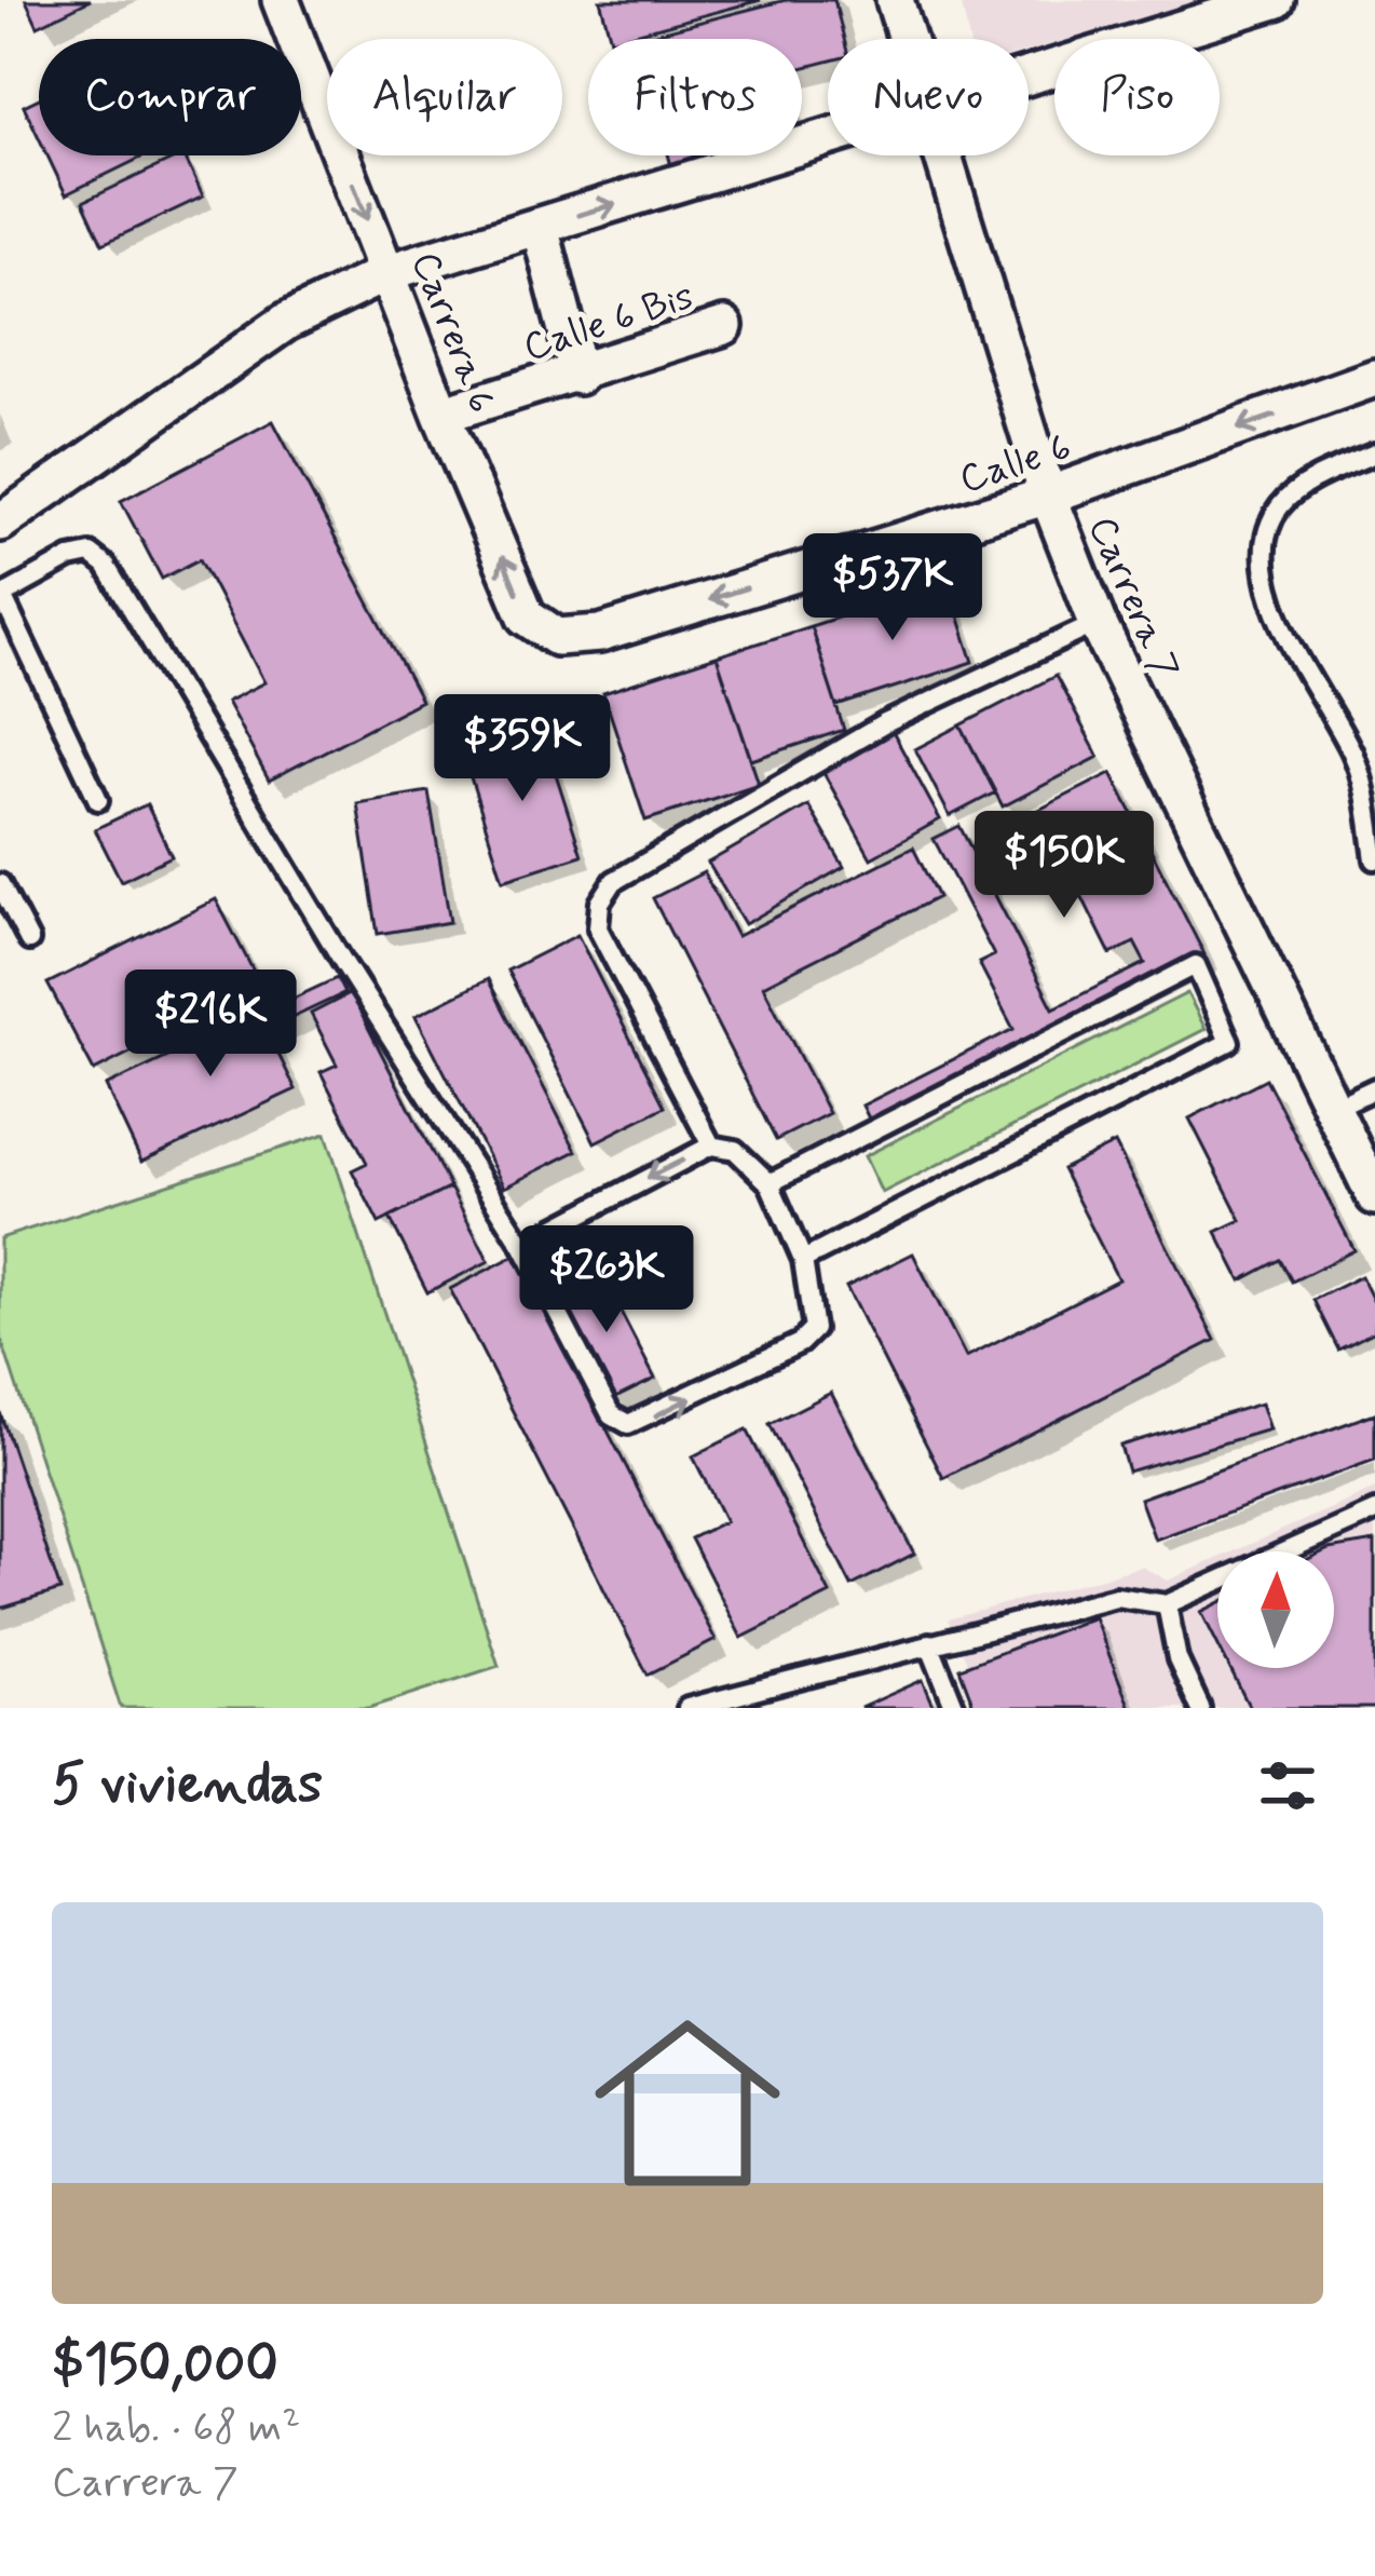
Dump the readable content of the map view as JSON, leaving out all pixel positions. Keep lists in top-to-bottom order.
{
  "streets": {
    "street": [
      "Calle 6 Bis",
      "Carrera 6",
      "Calle 6",
      "Carrera 7"
    ]
  },
  "crossings": [
    ["Calle 6 Bis", "Carrera 6"],
    ["Carrera 6", "Calle 6"],
    ["Calle 6", "Carrera 7"]
  ],
  "one_way": ["Calle 6"],
  "north": "top",
  "page": {
    "chip": [
      "Comprar",
      "Alquilar",
      "Filtros",
      "Nuevo",
      "Piso"
    ],
    "price": [
      "$537K",
      "$359K",
      "$150K",
      "$216K",
      "$263K"
    ],
    "heading": "5 viviendas",
    "list": [
      {
        "name": "$150,000",
        "note": "2 hab. · 68 m² · Carrera 7"
      }
    ]
  }
}
